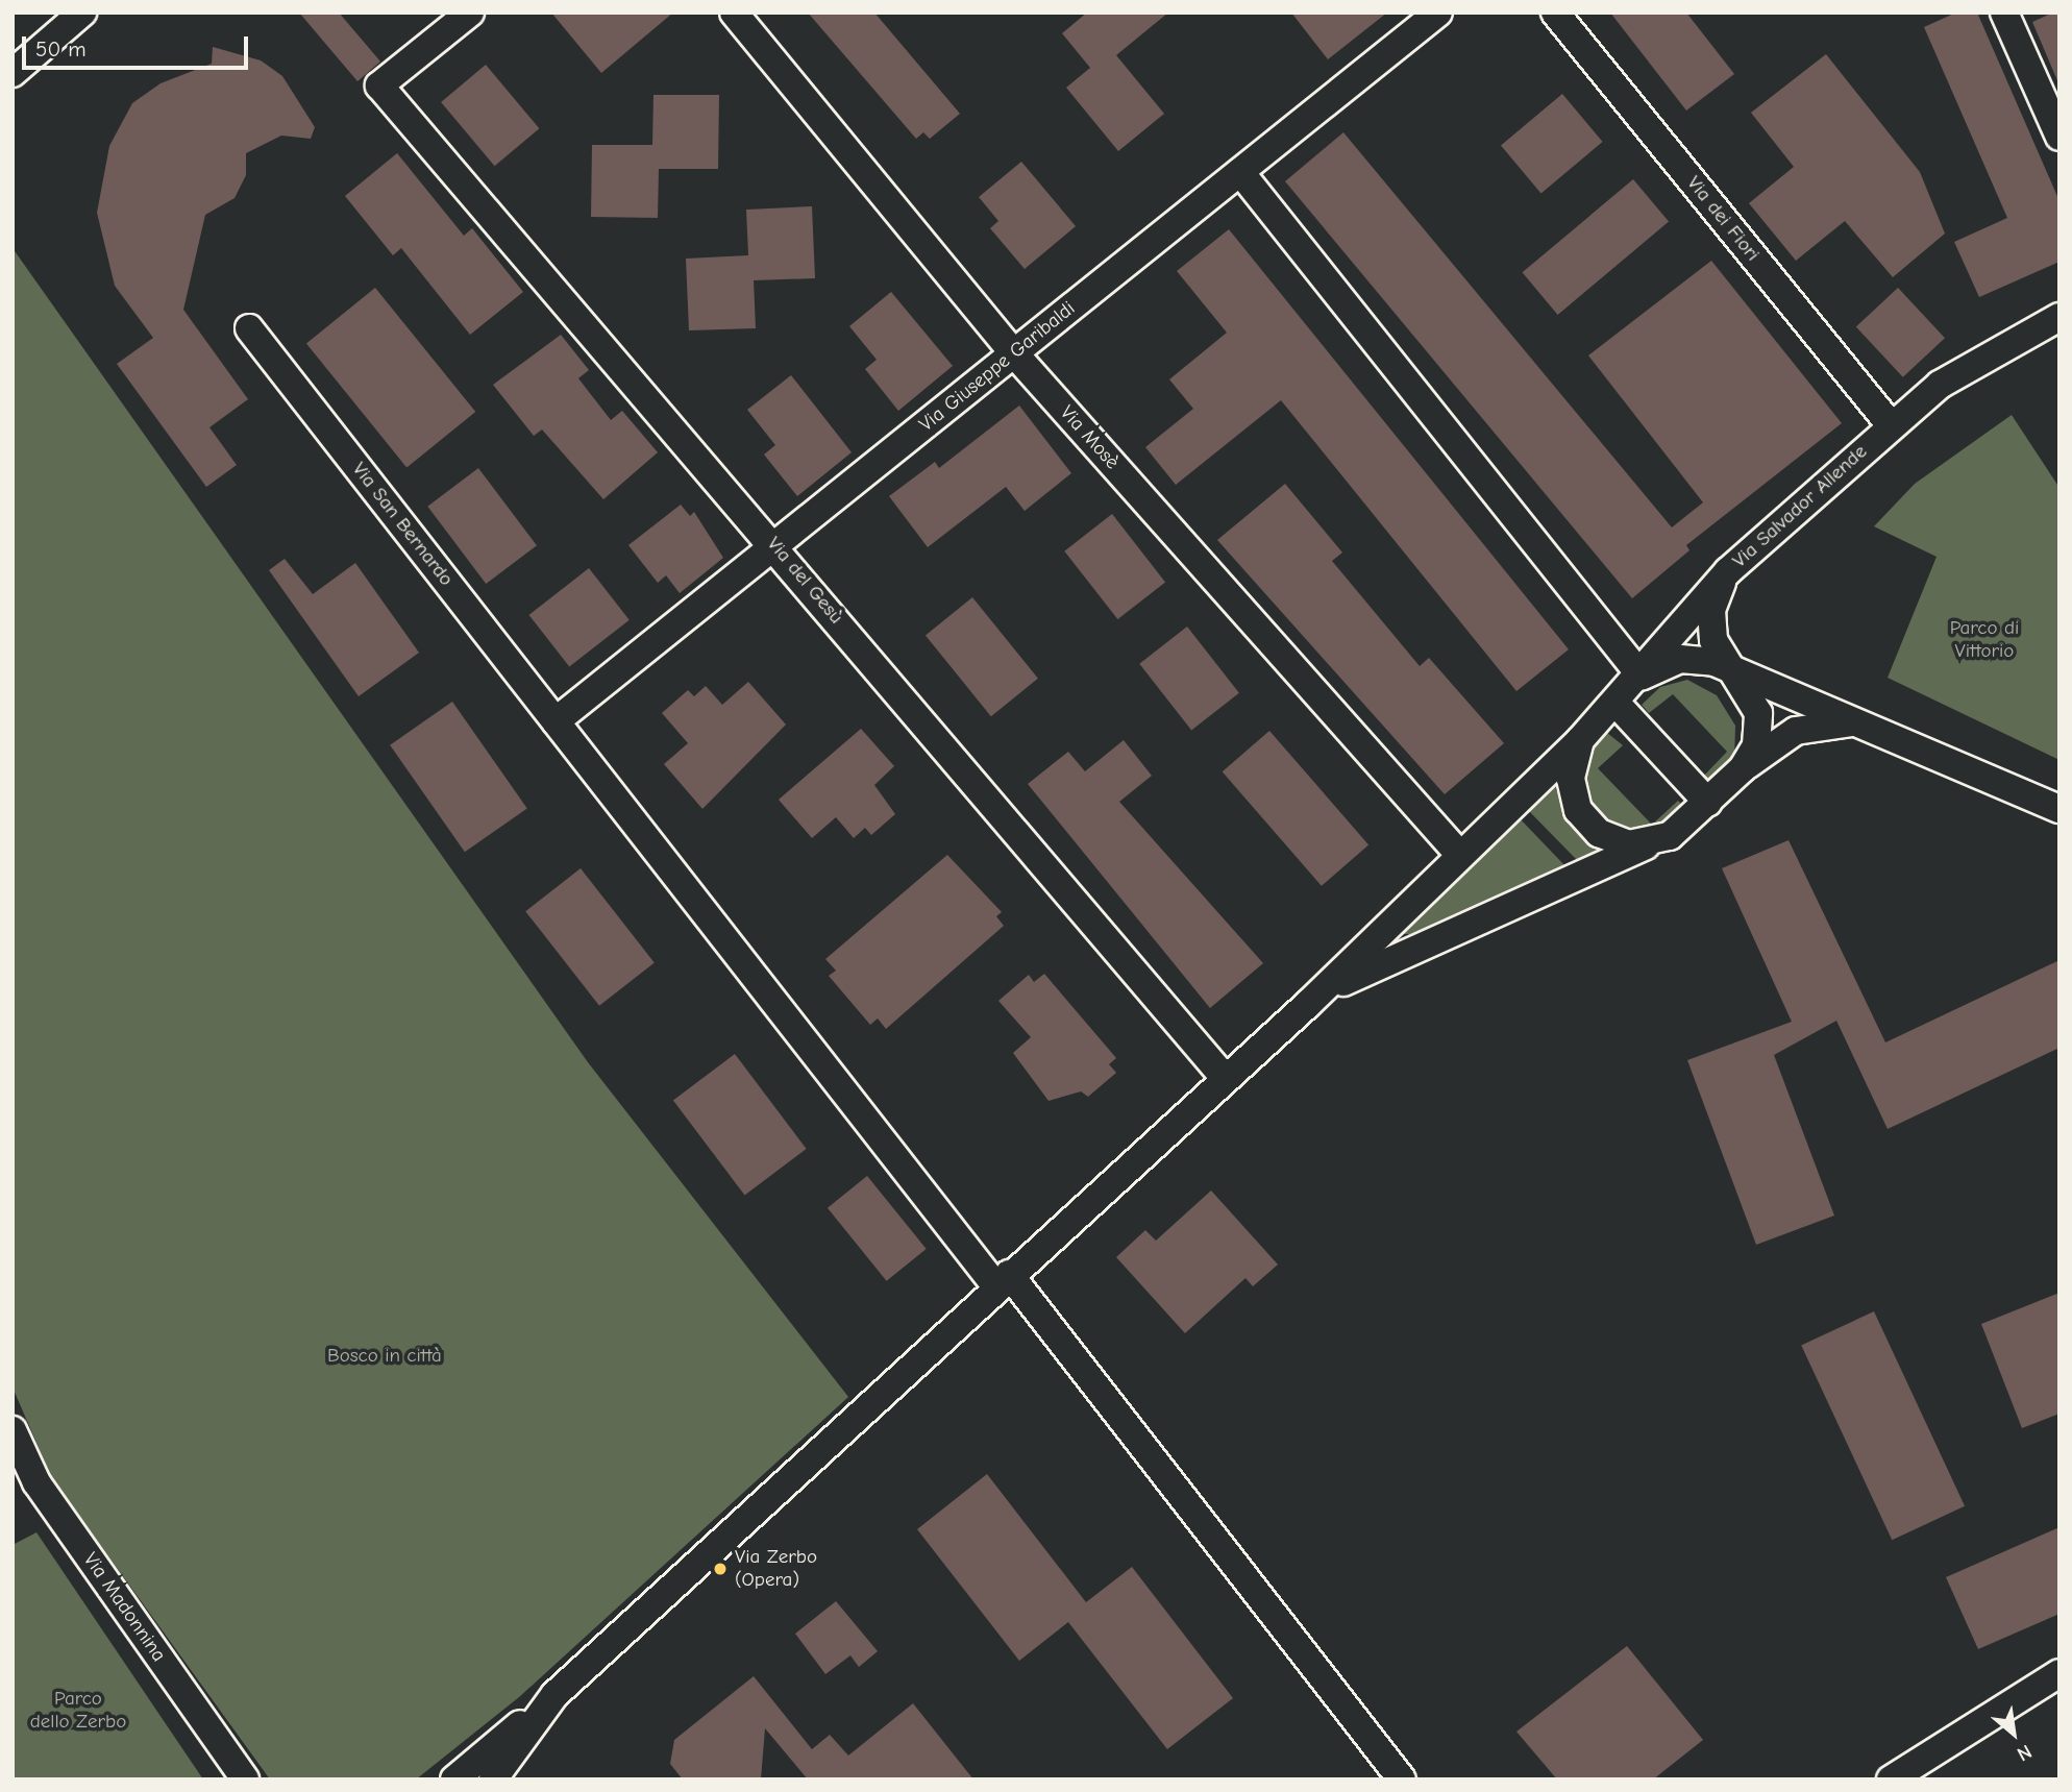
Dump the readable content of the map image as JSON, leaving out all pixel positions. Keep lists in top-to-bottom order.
{
  "streets": {
    "street": [
      "Via dei Fiori",
      "Via Giuseppe Garibaldi",
      "Via Mosè",
      "Via Salvador Allende",
      "Via San Bernardo",
      "Via del Gesù",
      "Via Madonnina"
    ]
  },
  "crossings": [
    ["Via dei Fiori", "Via Salvador Allende"],
    ["Via Giuseppe Garibaldi", "Via Mosè"],
    ["Via Giuseppe Garibaldi", "Via San Bernardo"],
    ["Via Giuseppe Garibaldi", "Via del Gesù"],
    ["Via Mosè", "Via Salvador Allende"]
  ],
  "parks": ["Parco di Vittorio", "Bosco in città", "Parco dello Zerbo"],
  "places": ["Via Zerbo (Opera)"],
  "scale_bar": "50 m",
  "north": "bottom right"
}
